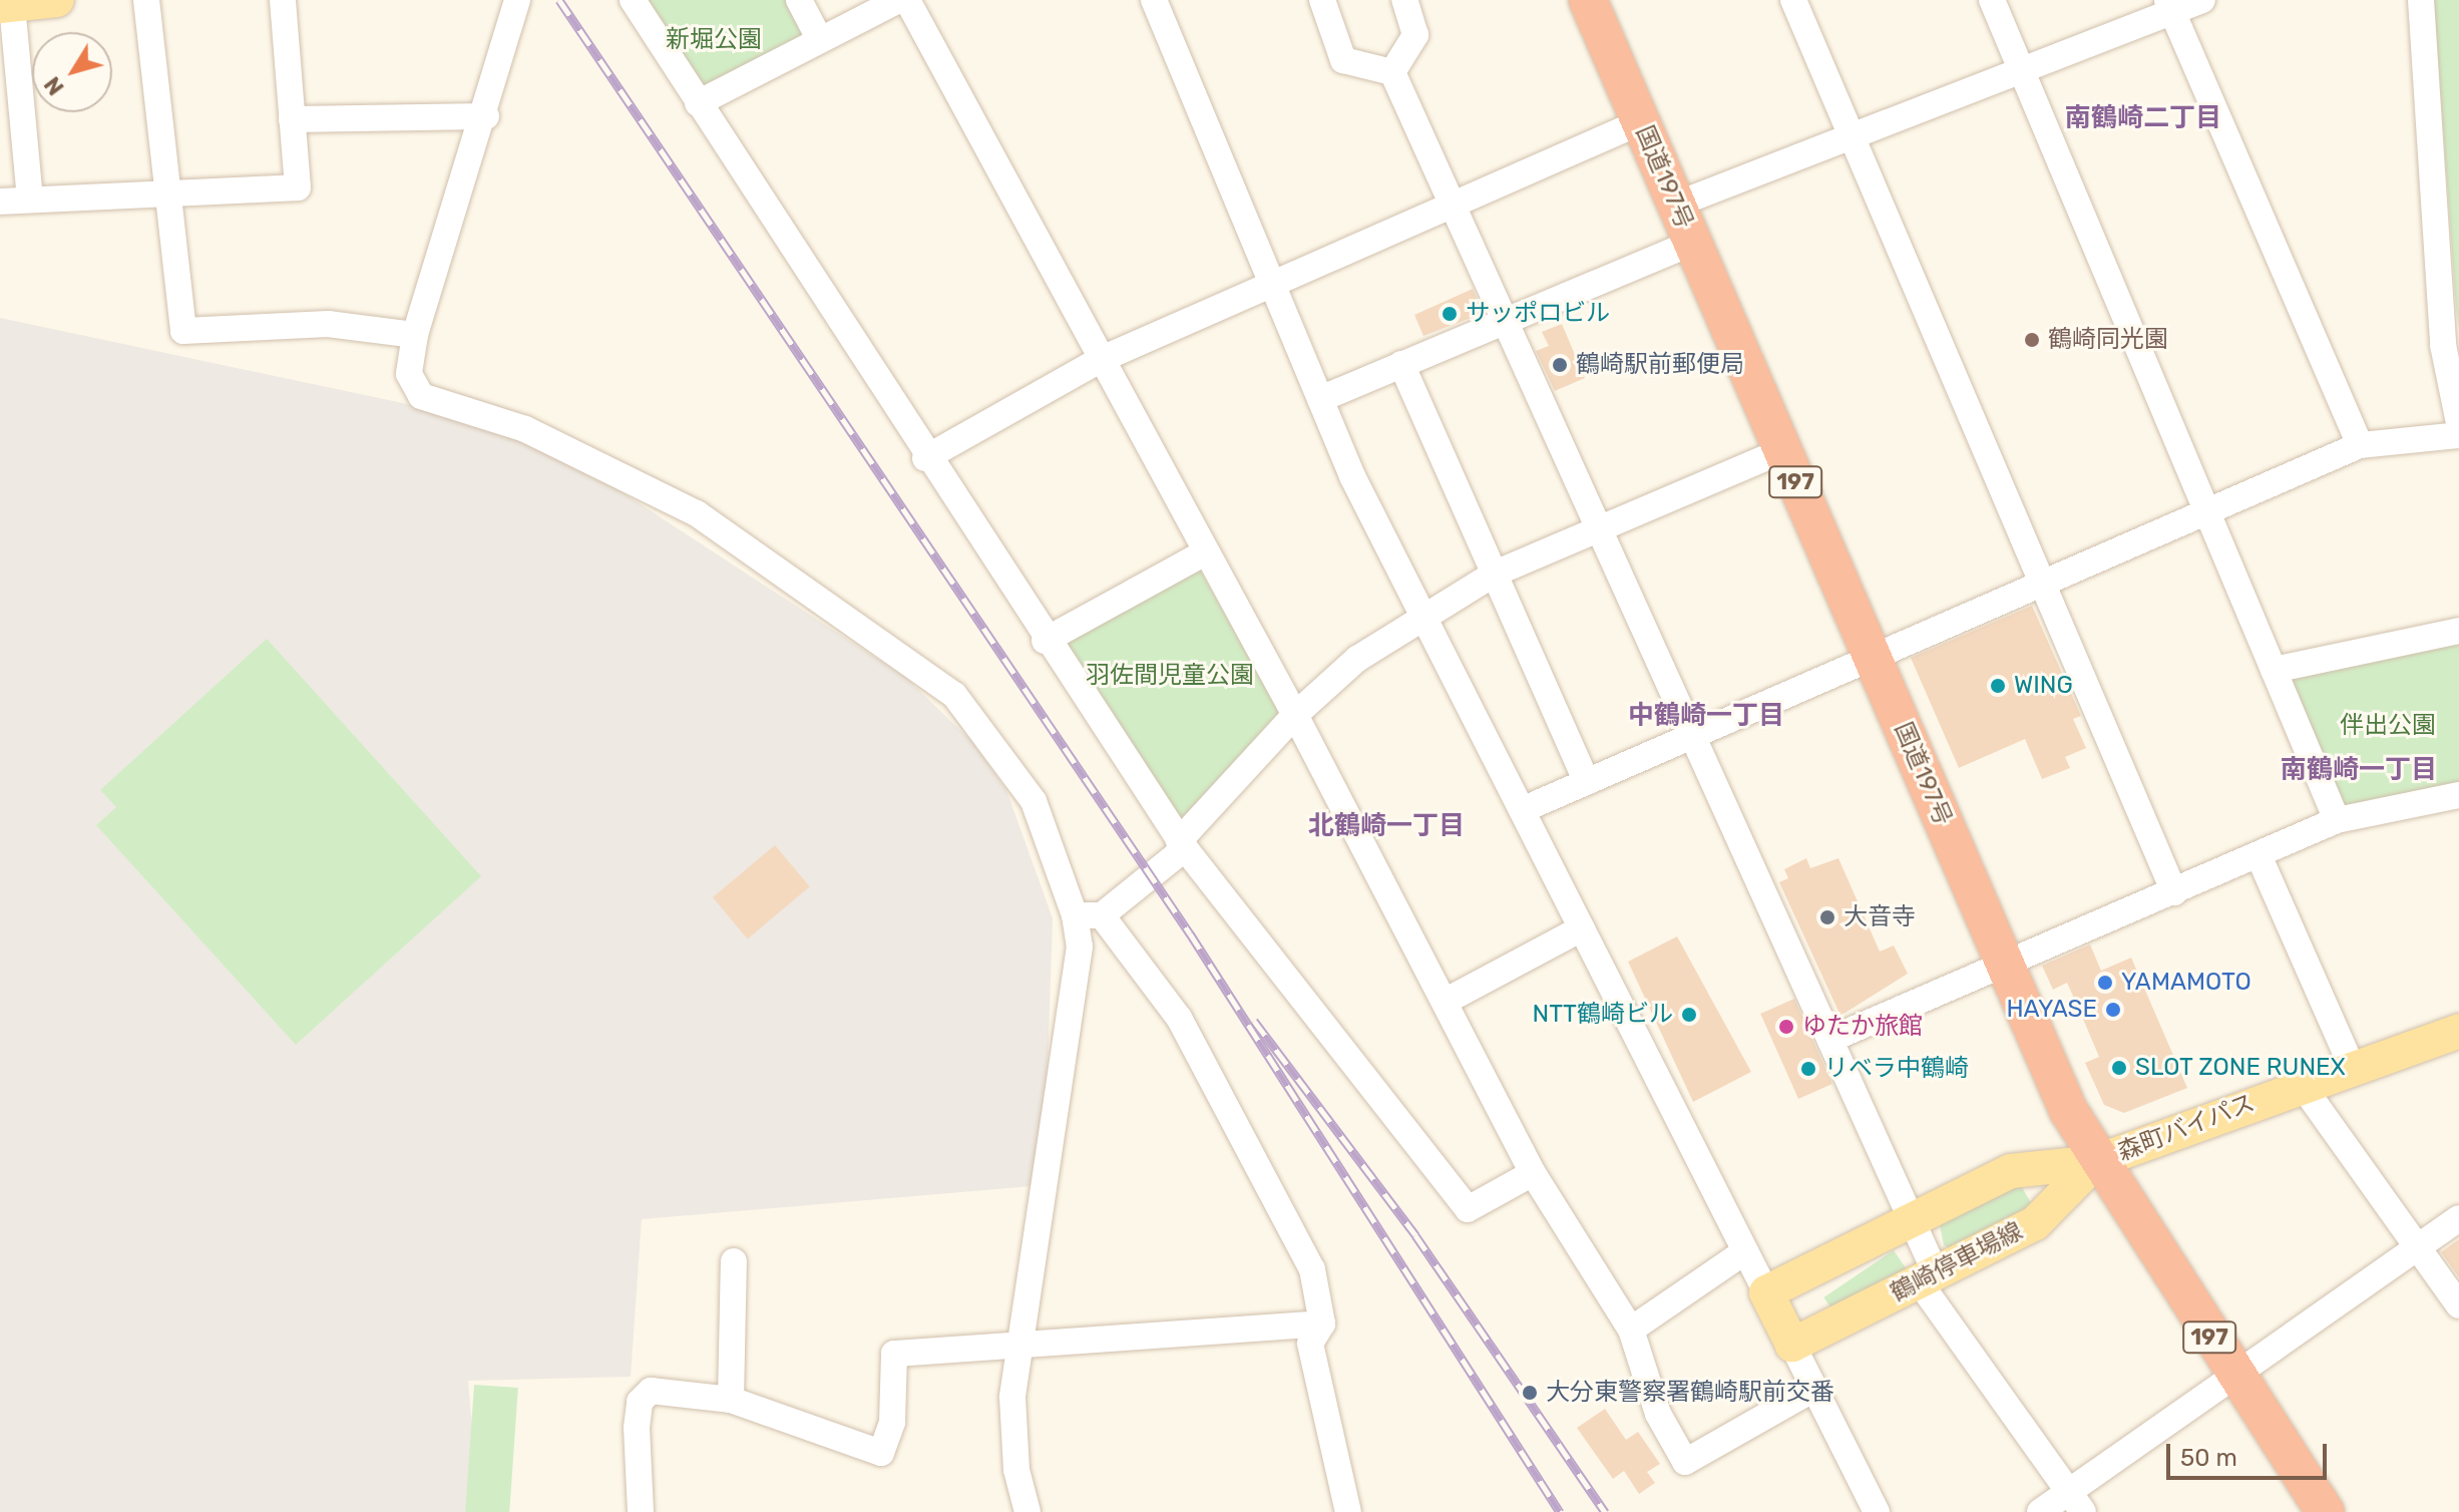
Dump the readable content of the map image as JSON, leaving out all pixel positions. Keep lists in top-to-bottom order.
{
  "streets": {
    "highway": ["国道197号", "197"],
    "main road": ["森町バイパス", "鶴崎停車場線"]
  },
  "crossings": [
    ["国道197号", "森町バイパス"],
    ["国道197号", "鶴崎停車場線"],
    ["森町バイパス", "鶴崎停車場線"]
  ],
  "districts": [
    "南鶴崎二丁目",
    "中鶴崎一丁目",
    "南鶴崎一丁目",
    "北鶴崎一丁目"
  ],
  "parks": ["新堀公園", "羽佐間児童公園", "伴出公園"],
  "places": [
    "サッポロビル",
    "鶴崎同光園",
    "鶴崎駅前郵便局",
    "WING",
    "大音寺",
    "YAMAMOTO",
    "HAYASE",
    "NTT鶴崎ビル",
    "ゆたか旅館",
    "SLOT ZONE RUNEX",
    "リベラ中鶴崎",
    "大分東警察署鶴崎駅前交番"
  ],
  "scale_bar": "50 m",
  "north": "bottom left"
}
